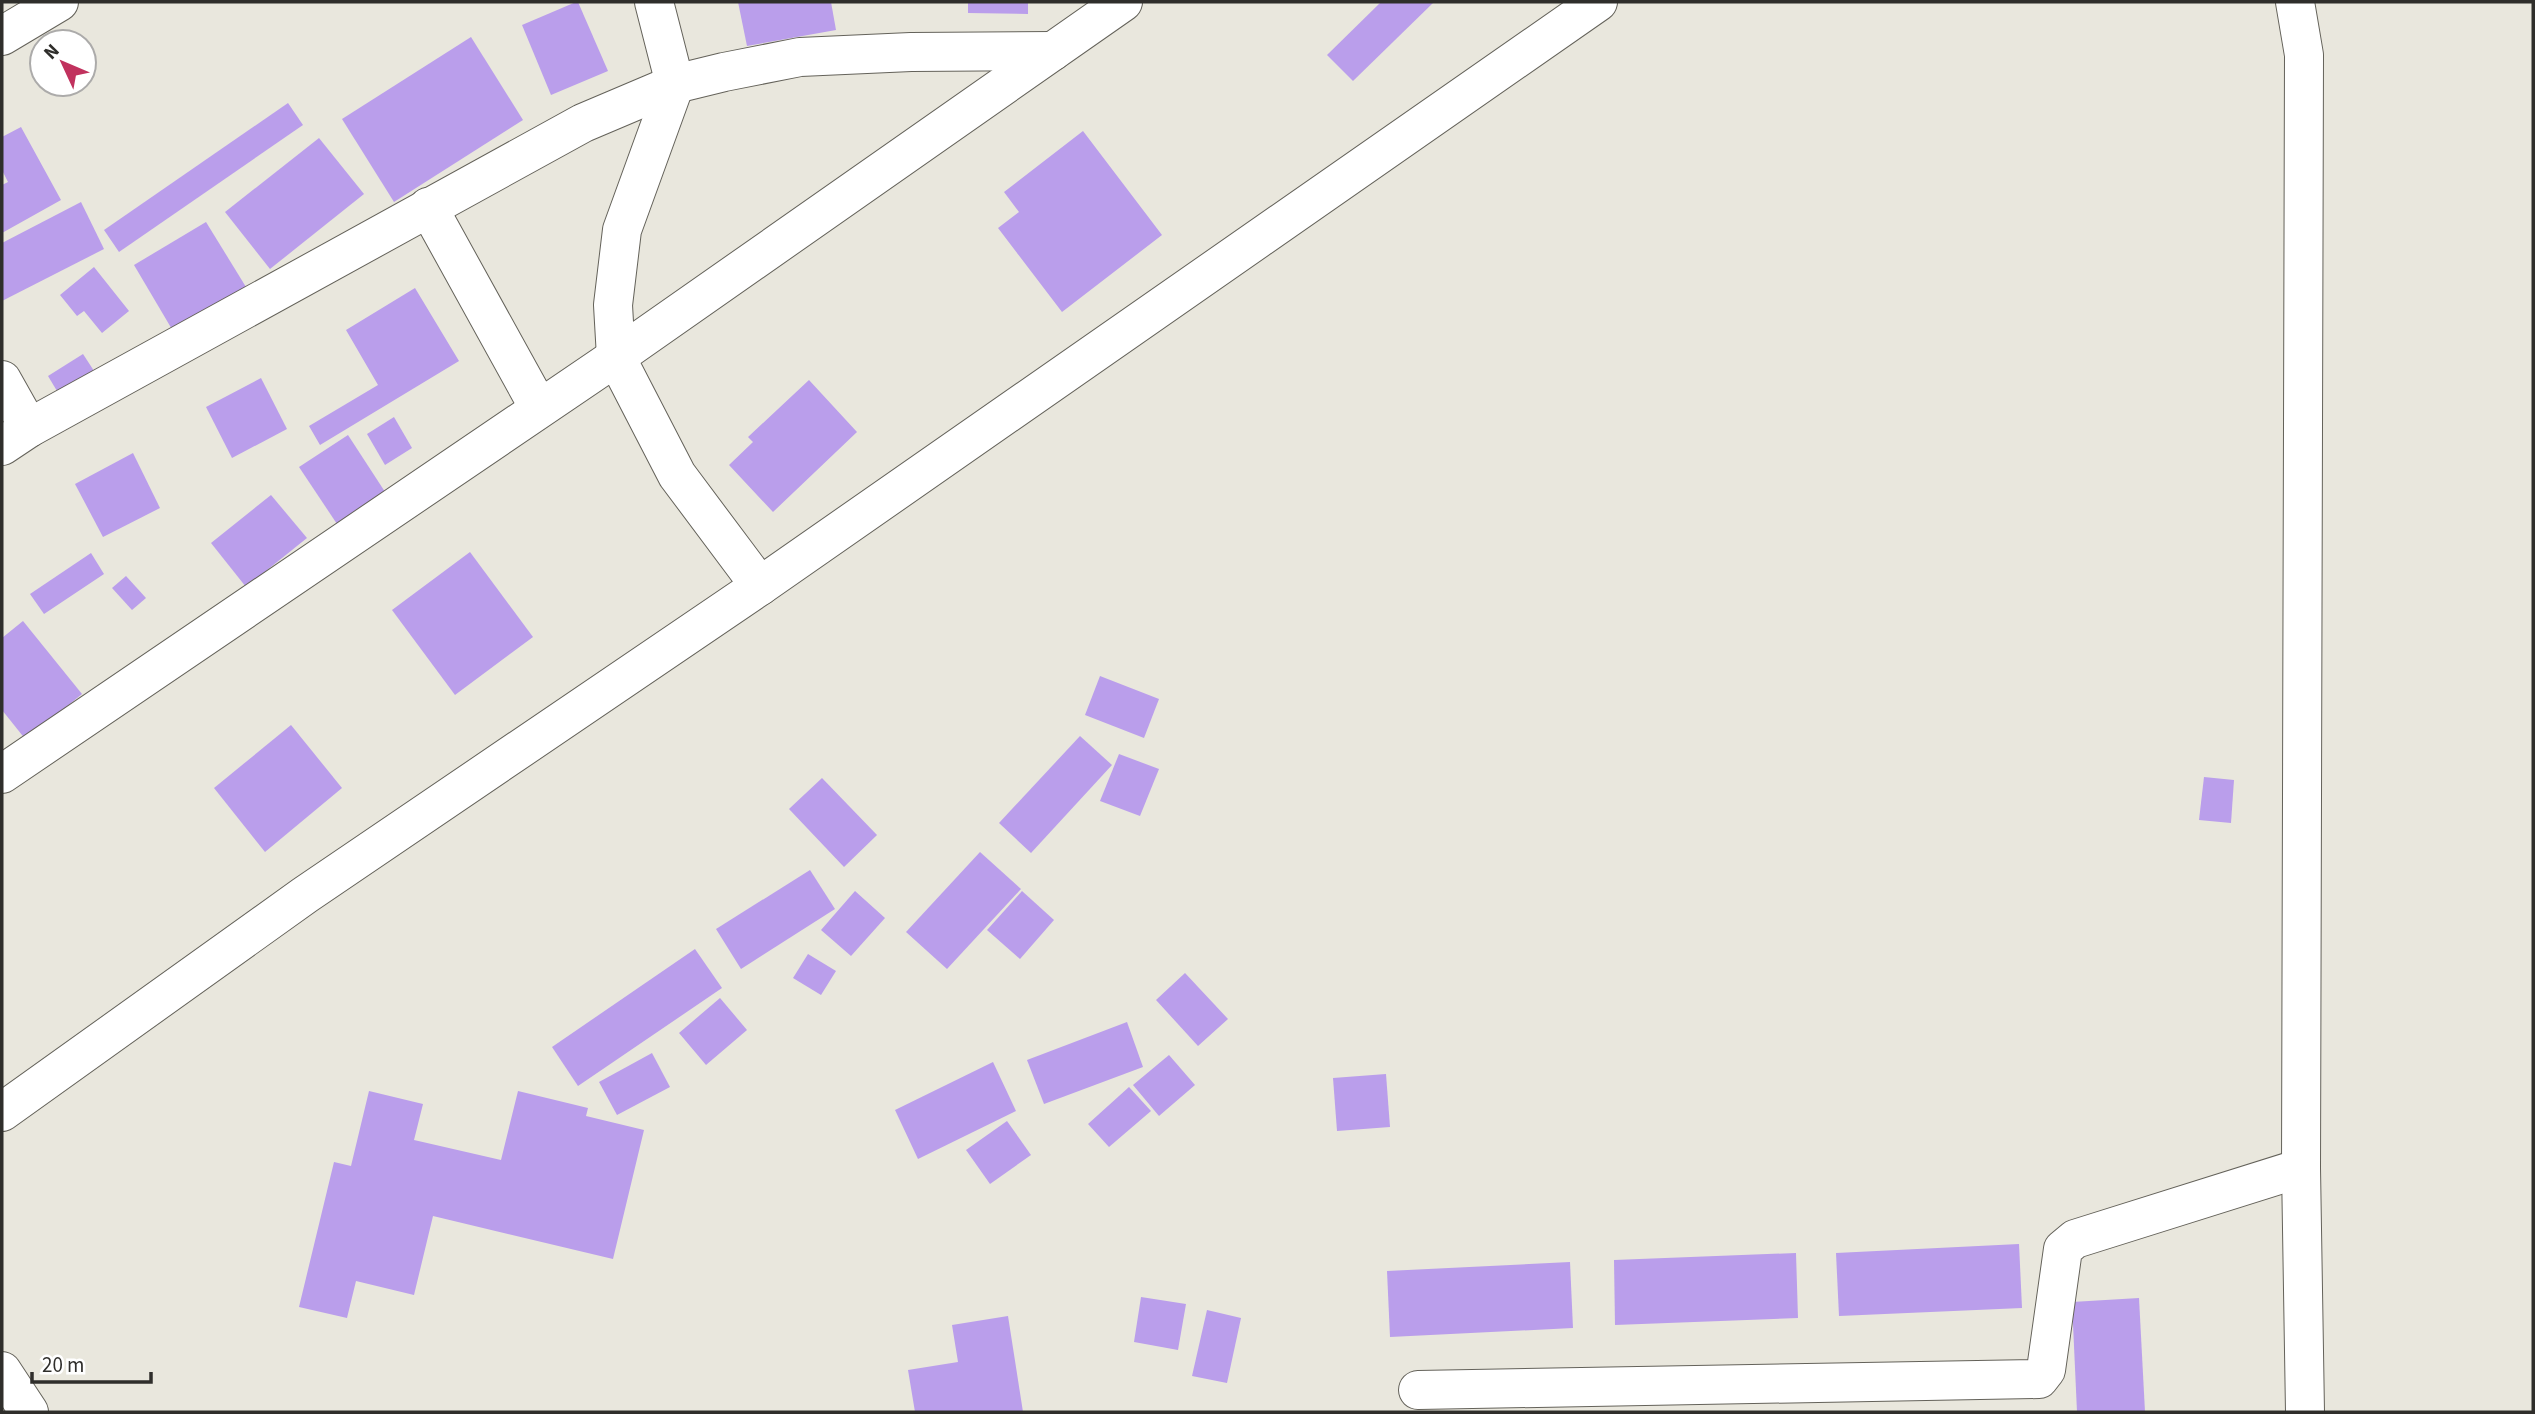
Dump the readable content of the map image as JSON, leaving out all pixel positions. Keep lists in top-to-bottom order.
{
  "scale_bar": "20 m",
  "north": "top left"
}
